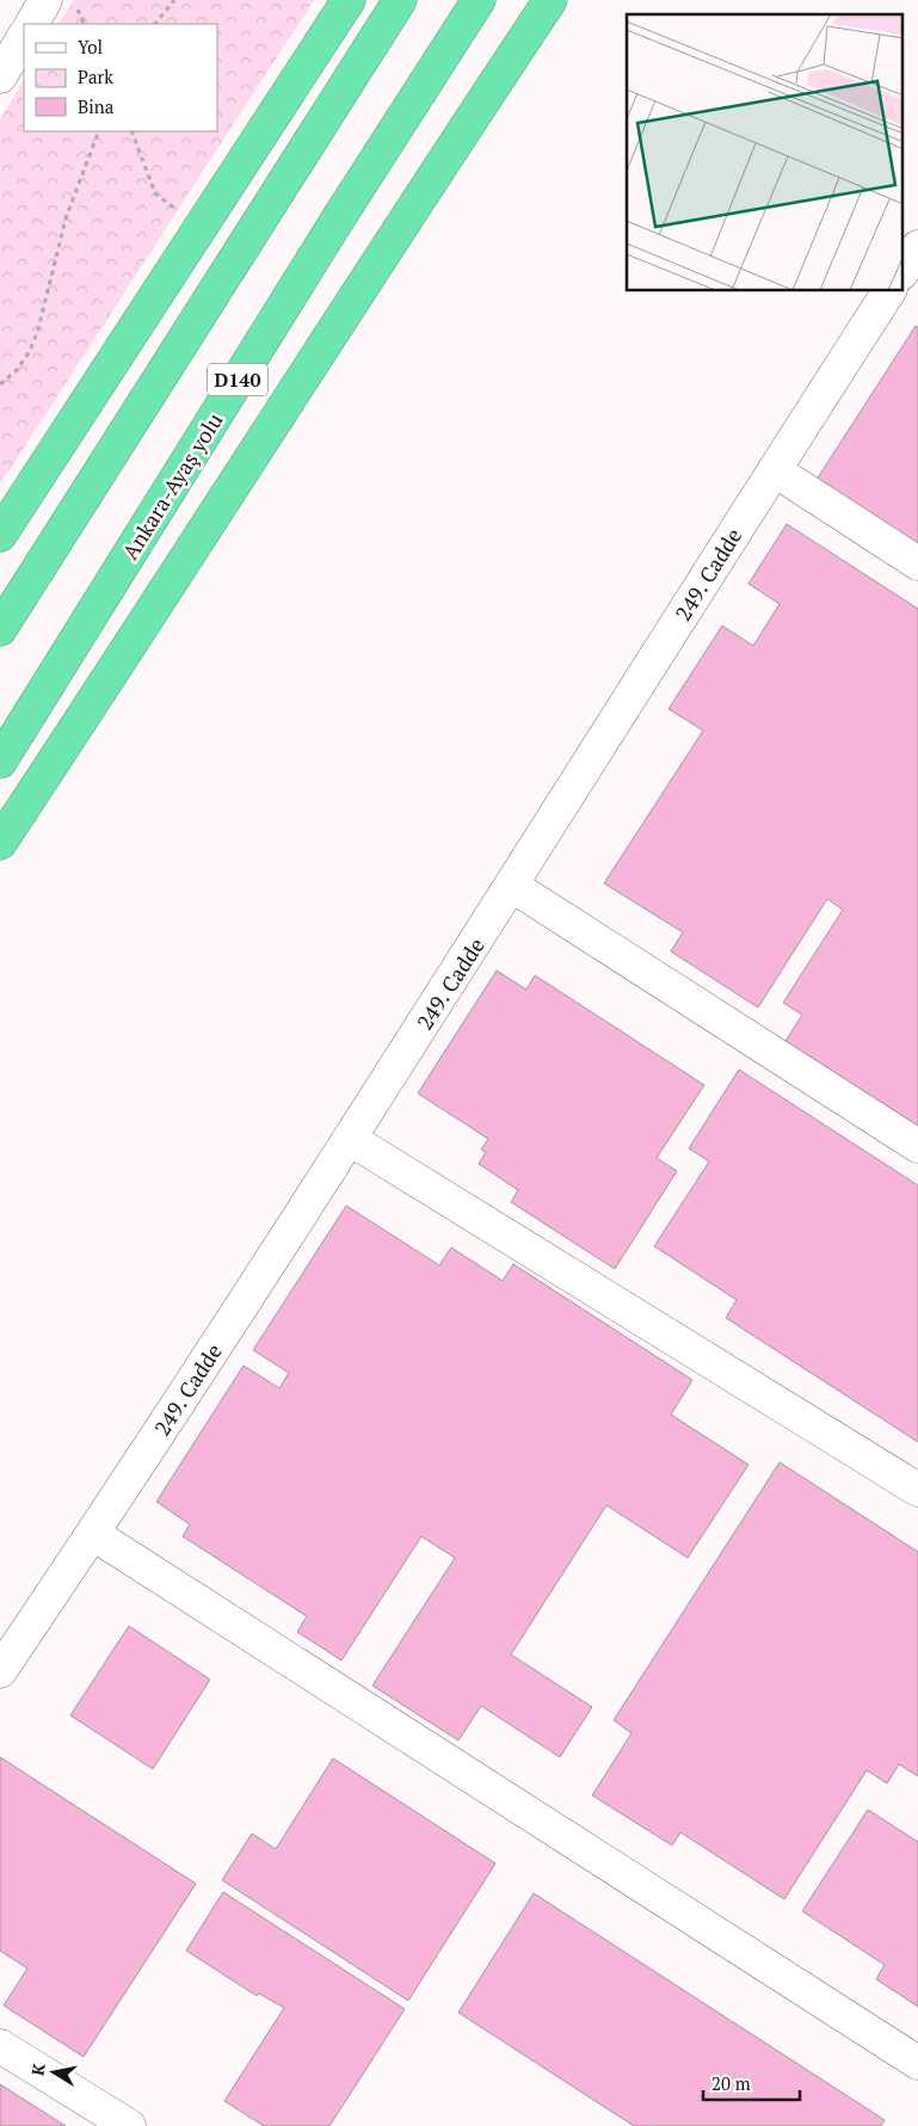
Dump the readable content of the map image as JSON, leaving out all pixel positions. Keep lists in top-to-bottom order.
{
  "streets": {
    "highway": ["D140", "Ankara-Ayaş yolu"],
    "street": ["249. Cadde"]
  },
  "legend": ["Yol", "Park", "Bina"],
  "scale_bar": "20 m",
  "north": "left"
}
